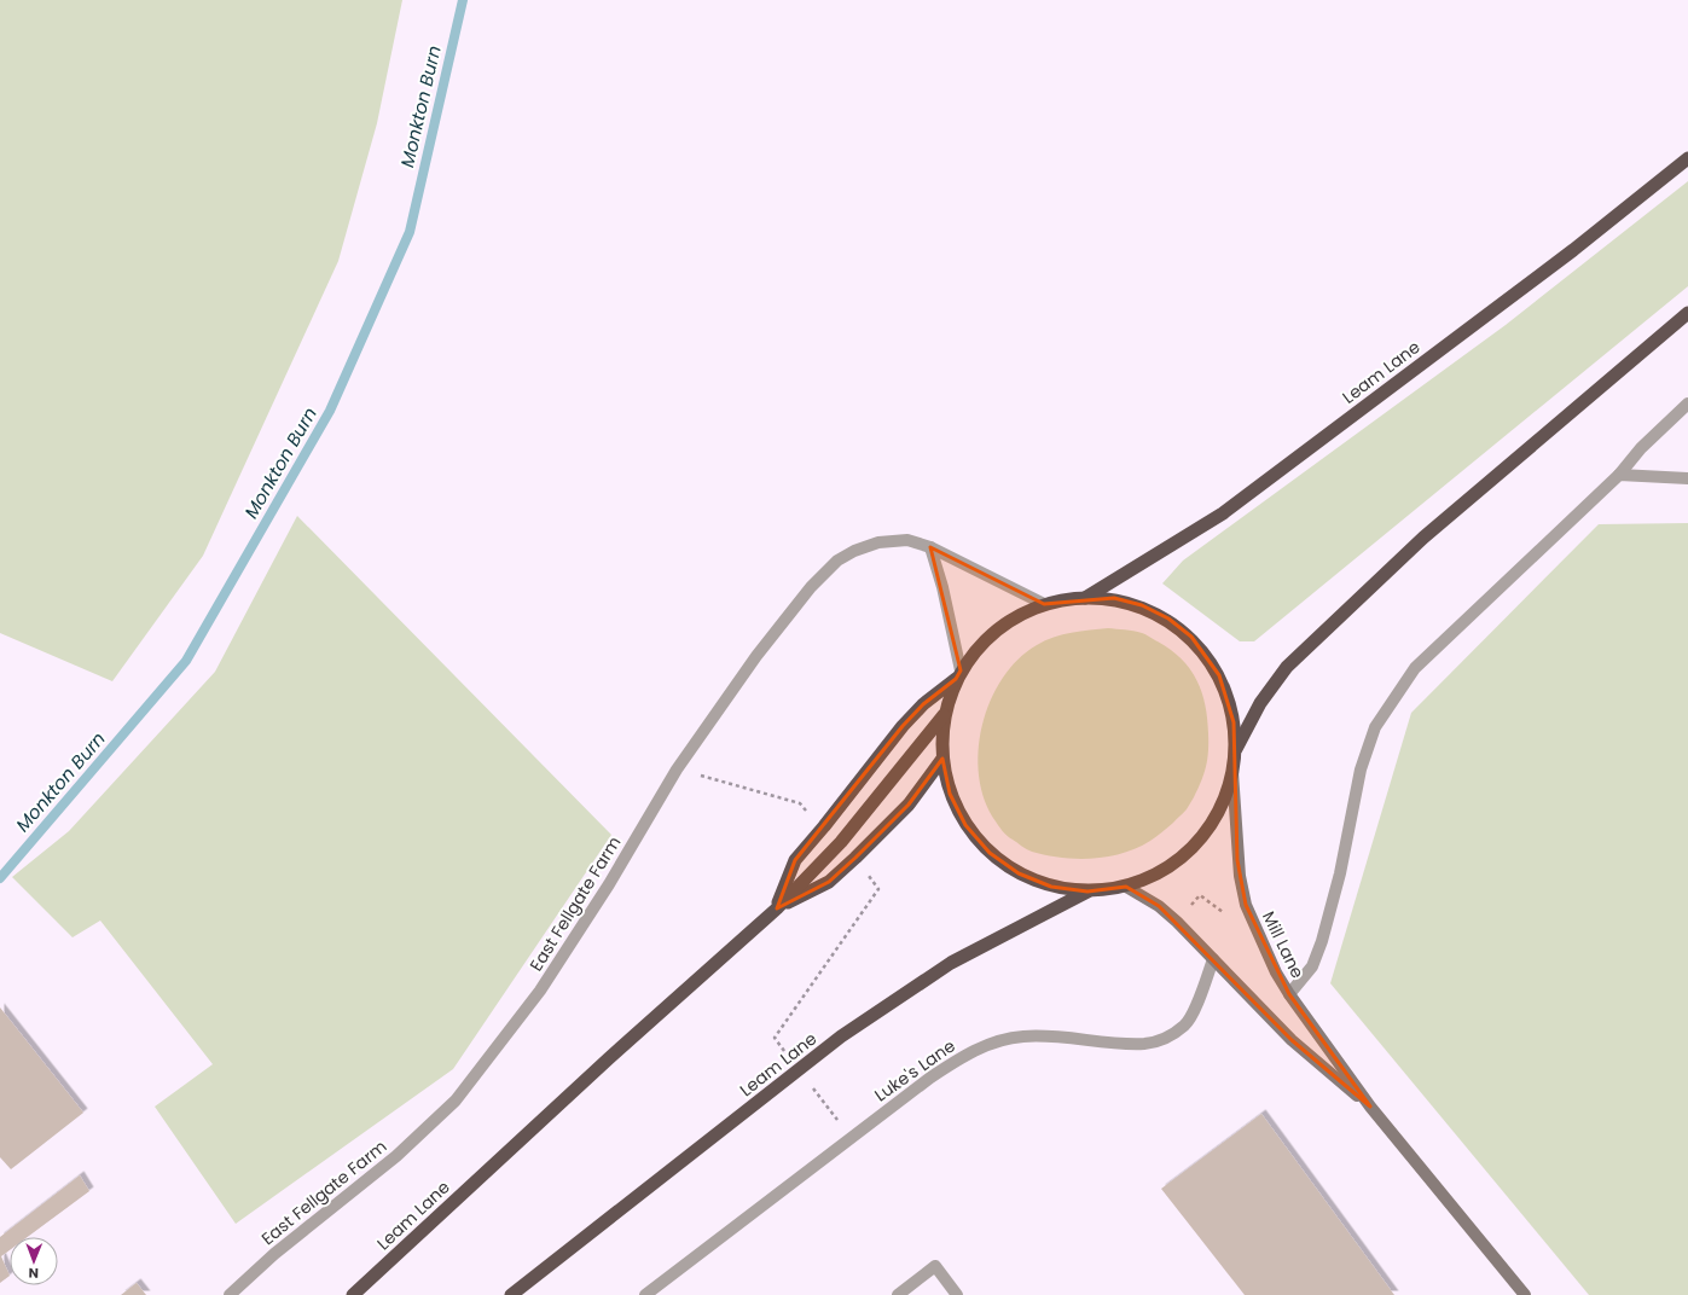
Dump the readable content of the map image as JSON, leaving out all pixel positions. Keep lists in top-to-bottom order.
{
  "streets": {
    "highway": ["Leam Lane"],
    "main road": ["Mill Lane"],
    "street": ["East Fellgate Farm", "Luke's Lane"]
  },
  "crossings": [
    ["Leam Lane", "East Fellgate Farm"],
    ["Leam Lane", "Mill Lane"],
    ["Mill Lane", "Luke's Lane"]
  ],
  "water": ["Monkton Burn"],
  "north": "bottom"
}
